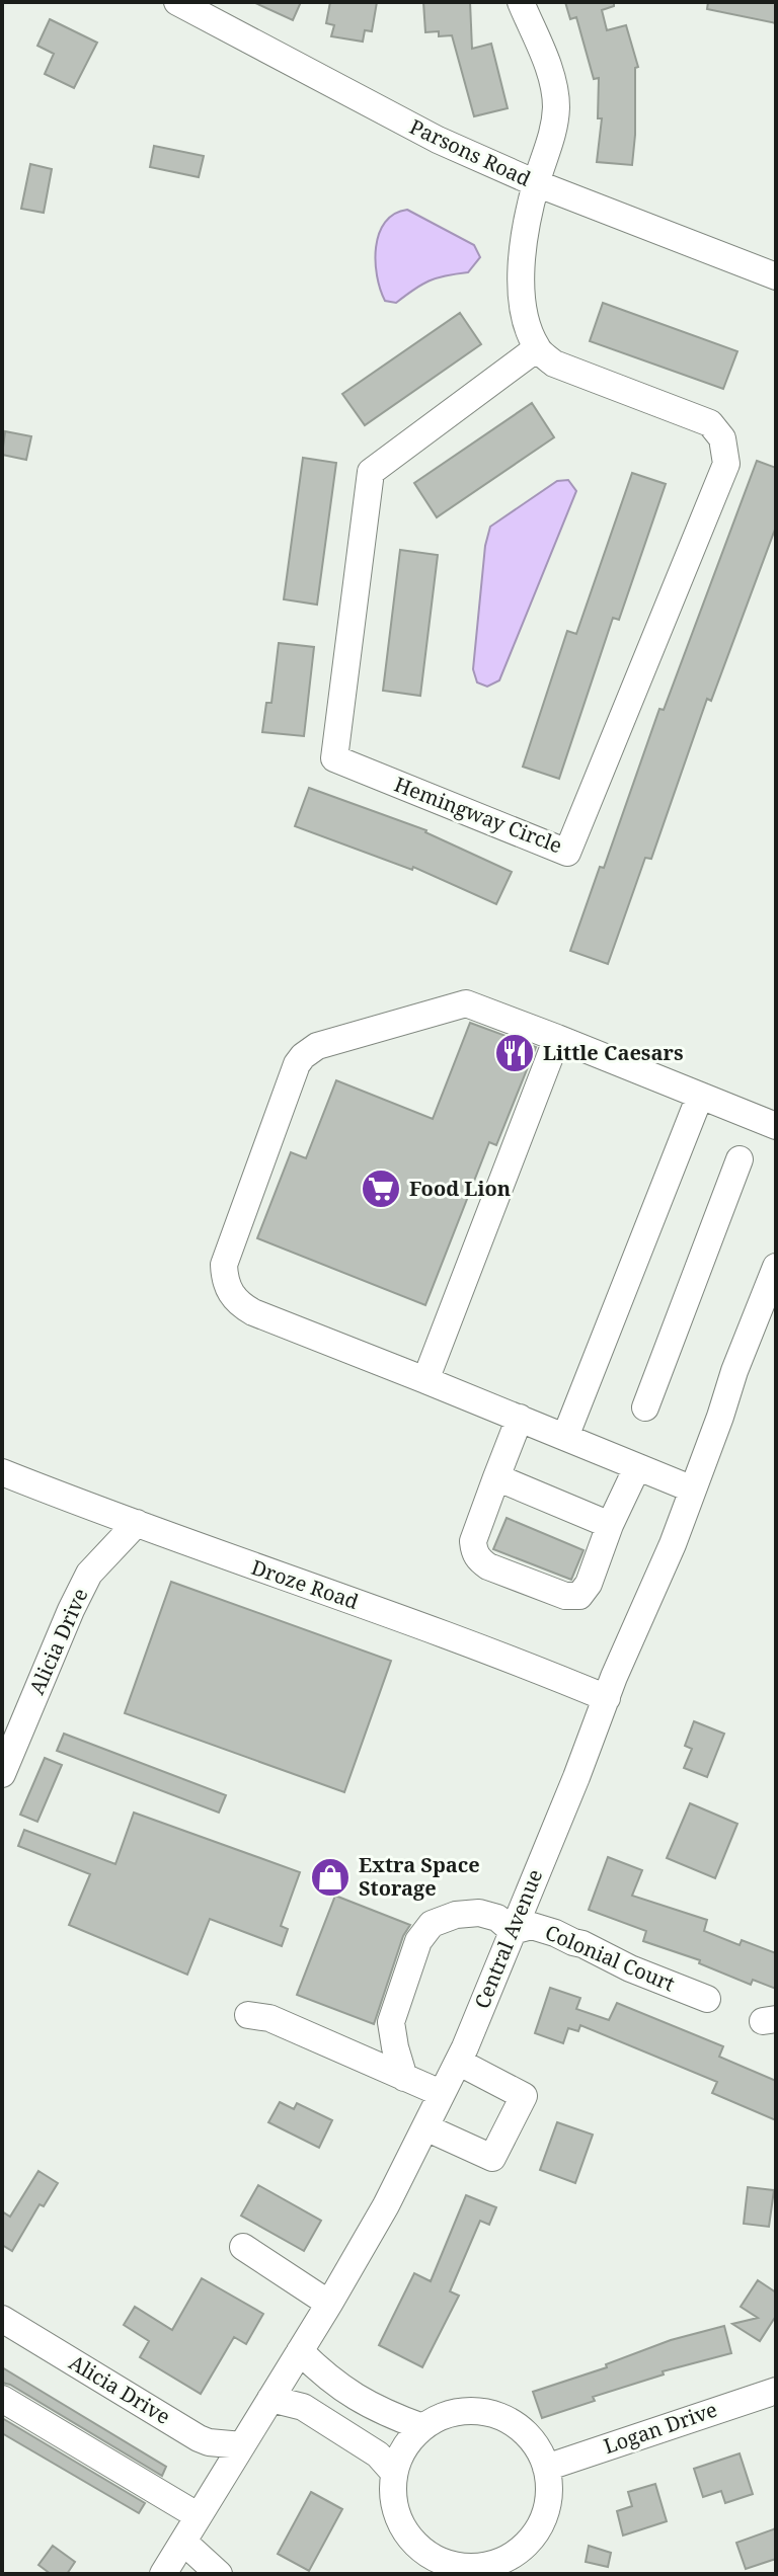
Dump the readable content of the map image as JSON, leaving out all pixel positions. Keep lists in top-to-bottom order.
{
  "streets": {
    "street": [
      "Parsons Road",
      "Hemingway Circle",
      "Droze Road",
      "Alicia Drive",
      "Central Avenue",
      "Colonial Court",
      "Logan Drive"
    ]
  },
  "crossings": [
    ["Droze Road", "Alicia Drive"],
    ["Droze Road", "Central Avenue"],
    ["Alicia Drive", "Central Avenue"],
    ["Central Avenue", "Colonial Court"]
  ],
  "places": {
    "restaurant": ["Little Caesars"],
    "supermarket": ["Food Lion"],
    "shop": ["Extra Space Storage"]
  }
}
